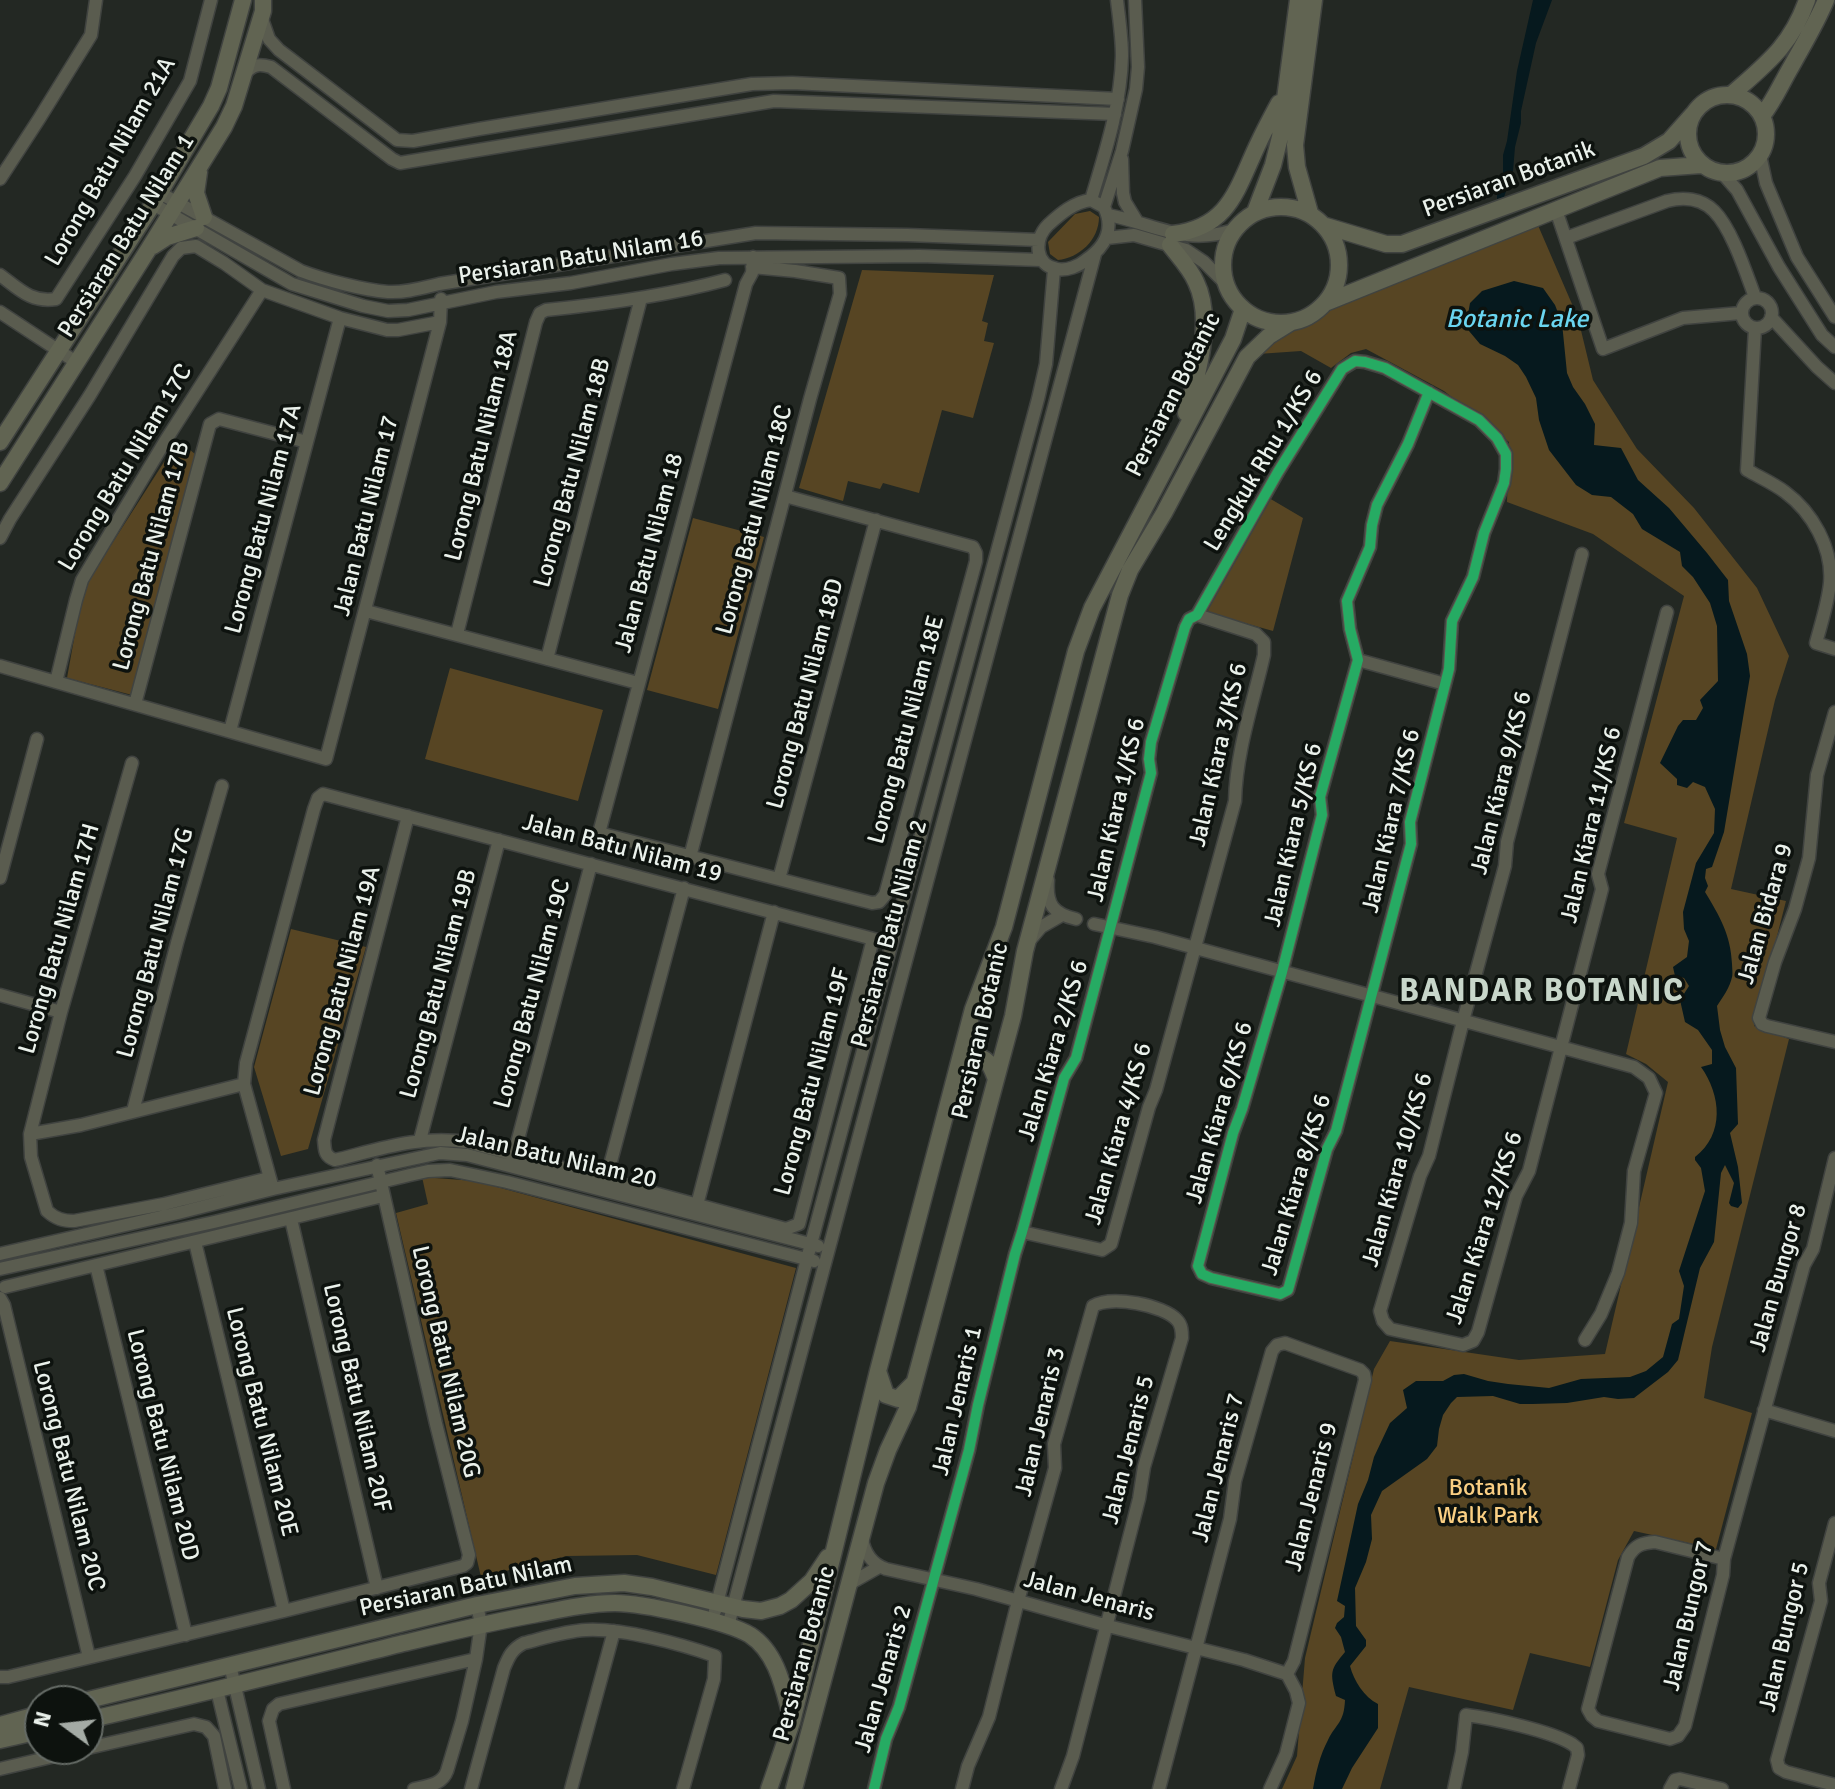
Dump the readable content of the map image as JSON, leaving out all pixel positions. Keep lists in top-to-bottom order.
{
  "streets": {
    "main road": [
      "Persiaran Botanik",
      "Persiaran Batu Nilam 1",
      "Persiaran Botanic",
      "Persiaran Batu Nilam"
    ],
    "street": [
      "Lorong Batu Nilam 21A",
      "Persiaran Batu Nilam 16",
      "Lorong Batu Nilam 18A",
      "Lengkuk Rhu 1/KS 6",
      "Lorong Batu Nilam 17C",
      "Lorong Batu Nilam 18B",
      "Jalan Batu Nilam 17",
      "Lorong Batu Nilam 17A",
      "Lorong Batu Nilam 18C",
      "Jalan Batu Nilam 18",
      "Lorong Batu Nilam 17B",
      "Lorong Batu Nilam 18D",
      "Lorong Batu Nilam 18E",
      "Jalan Kiara 3/KS 6",
      "Jalan Kiara 9/KS 6",
      "Jalan Kiara 1/KS 6",
      "Jalan Kiara 7/KS 6",
      "Jalan Kiara 11/KS 6",
      "Jalan Kiara 5/KS 6",
      "Jalan Batu Nilam 19",
      "Jalan Bidara 9",
      "Persiaran Batu Nilam 2",
      "Lorong Batu Nilam 17H",
      "Lorong Batu Nilam 17G",
      "Lorong Batu Nilam 19A",
      "Lorong Batu Nilam 19B",
      "Lorong Batu Nilam 19C",
      "Jalan Kiara 2/KS 6",
      "Lorong Batu Nilam 19F",
      "Jalan Kiara 6/KS 6",
      "Jalan Kiara 4/KS 6",
      "Jalan Batu Nilam 20",
      "Jalan Kiara 10/KS 6",
      "Jalan Kiara 8/KS 6",
      "Jalan Kiara 12/KS 6",
      "Jalan Bungor 8",
      "Lorong Batu Nilam 20G",
      "Lorong Batu Nilam 20F",
      "Jalan Jenaris 1",
      "Lorong Batu Nilam 20E",
      "Jalan Jenaris 3",
      "Lorong Batu Nilam 20D",
      "Jalan Jenaris 5",
      "Jalan Jenaris 7",
      "Lorong Batu Nilam 20C",
      "Jalan Jenaris 9",
      "Jalan Jenaris",
      "Jalan Bungor 7",
      "Jalan Bungor 5",
      "Jalan Jenaris 2"
    ]
  },
  "crossings": [
    ["Persiaran Botanik", "Persiaran Botanic"],
    ["Persiaran Batu Nilam 1", "Persiaran Batu Nilam 16"],
    ["Persiaran Batu Nilam 16", "Jalan Batu Nilam 17"],
    ["Persiaran Batu Nilam 16", "Lorong Batu Nilam 18C"],
    ["Persiaran Batu Nilam 16", "Jalan Batu Nilam 18"],
    ["Persiaran Batu Nilam 16", "Persiaran Batu Nilam 2"],
    ["Persiaran Botanic", "Persiaran Batu Nilam"],
    ["Lorong Batu Nilam 18A", "Lorong Batu Nilam 18B"],
    ["Lengkuk Rhu 1/KS 6", "Jalan Kiara 3/KS 6"],
    ["Lengkuk Rhu 1/KS 6", "Jalan Kiara 1/KS 6"],
    ["Lengkuk Rhu 1/KS 6", "Jalan Kiara 7/KS 6"],
    ["Jalan Batu Nilam 17", "Lorong Batu Nilam 17A"],
    ["Lorong Batu Nilam 17A", "Lorong Batu Nilam 17B"],
    ["Lorong Batu Nilam 18C", "Jalan Batu Nilam 18"],
    ["Lorong Batu Nilam 18D", "Lorong Batu Nilam 18E"],
    ["Jalan Kiara 3/KS 6", "Jalan Kiara 1/KS 6"],
    ["Jalan Kiara 3/KS 6", "Jalan Kiara 4/KS 6"],
    ["Jalan Kiara 9/KS 6", "Jalan Kiara 10/KS 6"],
    ["Jalan Kiara 1/KS 6", "Jalan Kiara 2/KS 6"],
    ["Jalan Kiara 7/KS 6", "Jalan Kiara 8/KS 6"],
    ["Jalan Kiara 11/KS 6", "Jalan Kiara 12/KS 6"],
    ["Jalan Kiara 5/KS 6", "Jalan Kiara 6/KS 6"],
    ["Jalan Batu Nilam 19", "Persiaran Batu Nilam 2"],
    ["Jalan Batu Nilam 19", "Lorong Batu Nilam 19A"],
    ["Jalan Batu Nilam 19", "Lorong Batu Nilam 19B"],
    ["Jalan Batu Nilam 19", "Lorong Batu Nilam 19C"],
    ["Jalan Batu Nilam 19", "Lorong Batu Nilam 19F"],
    ["Persiaran Batu Nilam 2", "Jalan Batu Nilam 20"],
    ["Persiaran Batu Nilam 2", "Persiaran Batu Nilam"],
    ["Lorong Batu Nilam 17H", "Jalan Batu Nilam 20"],
    ["Lorong Batu Nilam 19A", "Lorong Batu Nilam 19B"],
    ["Lorong Batu Nilam 19C", "Jalan Batu Nilam 20"],
    ["Jalan Kiara 2/KS 6", "Jalan Kiara 4/KS 6"],
    ["Jalan Kiara 2/KS 6", "Jalan Jenaris 1"],
    ["Jalan Kiara 6/KS 6", "Jalan Kiara 8/KS 6"],
    ["Jalan Kiara 4/KS 6", "Jalan Jenaris 1"],
    ["Jalan Batu Nilam 20", "Lorong Batu Nilam 20G"],
    ["Jalan Batu Nilam 20", "Lorong Batu Nilam 20C"],
    ["Jalan Kiara 10/KS 6", "Jalan Kiara 12/KS 6"],
    ["Jalan Bungor 8", "Jalan Bungor 7"],
    ["Lorong Batu Nilam 20G", "Lorong Batu Nilam 20F"],
    ["Jalan Jenaris 1", "Jalan Jenaris"],
    ["Jalan Jenaris 1", "Jalan Jenaris 2"],
    ["Jalan Jenaris 3", "Jalan Jenaris 5"],
    ["Jalan Jenaris 3", "Jalan Jenaris"],
    ["Jalan Jenaris 5", "Jalan Jenaris"],
    ["Jalan Jenaris 7", "Jalan Jenaris 9"],
    ["Jalan Jenaris 7", "Jalan Jenaris"],
    ["Jalan Jenaris 9", "Jalan Jenaris"],
    ["Jalan Jenaris", "Jalan Jenaris 2"]
  ],
  "districts": ["BANDAR BOTANIC"],
  "water": ["Botanic Lake"],
  "parks": ["Botanik Walk Park"],
  "north": "left"
}
